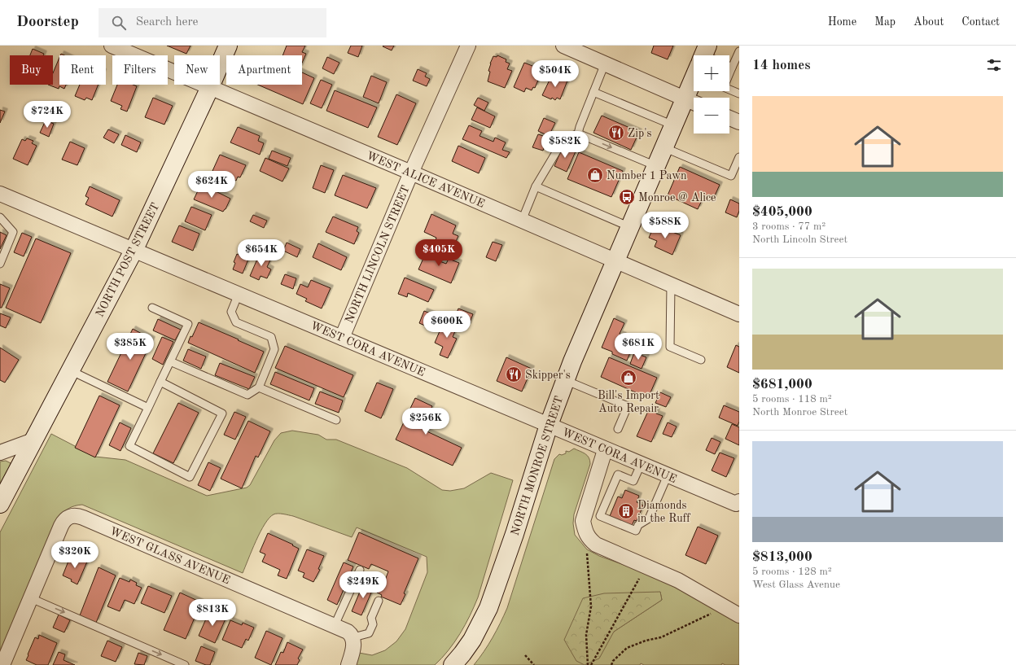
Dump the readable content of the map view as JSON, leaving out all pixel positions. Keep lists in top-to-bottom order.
{
  "streets": {
    "main road": ["NORTH POST STREET", "NORTH MONROE STREET"],
    "street": [
      "WEST ALICE AVENUE",
      "NORTH LINCOLN STREET",
      "WEST CORA AVENUE",
      "WEST GLASS AVENUE"
    ]
  },
  "crossings": [
    ["WEST ALICE AVENUE", "NORTH LINCOLN STREET"],
    ["WEST ALICE AVENUE", "NORTH POST STREET"],
    ["WEST ALICE AVENUE", "NORTH MONROE STREET"],
    ["NORTH LINCOLN STREET", "WEST CORA AVENUE"],
    ["NORTH POST STREET", "WEST CORA AVENUE"],
    ["WEST CORA AVENUE", "NORTH MONROE STREET"]
  ],
  "places": {
    "restaurant": ["Zip's", "Skipper's"],
    "shop": ["Number 1 Pawn", "Bill's Import Auto Repair"],
    "bus stop": ["Monroe @ Alice"],
    "building": ["Diamonds in the Ruff"]
  },
  "page": {
    "header": "Doorstep",
    "search": "Search here",
    "nav": [
      "Home",
      "Map",
      "About",
      "Contact"
    ],
    "heading": "14 homes",
    "map_buttons": ["+", "−"],
    "chip": [
      "Buy",
      "Rent",
      "Filters",
      "New",
      "Apartment"
    ],
    "price": [
      "$504K",
      "$724K",
      "$582K",
      "$624K",
      "$588K",
      "$654K",
      "$405K",
      "$600K",
      "$385K",
      "$681K",
      "$256K",
      "$320K",
      "$249K",
      "$813K"
    ],
    "list": [
      {
        "name": "$405,000",
        "note": "3 rooms · 77 m² · North Lincoln Street"
      },
      {
        "name": "$681,000",
        "note": "5 rooms · 118 m² · North Monroe Street"
      },
      {
        "name": "$813,000",
        "note": "5 rooms · 128 m² · West Glass Avenue"
      }
    ]
  }
}
